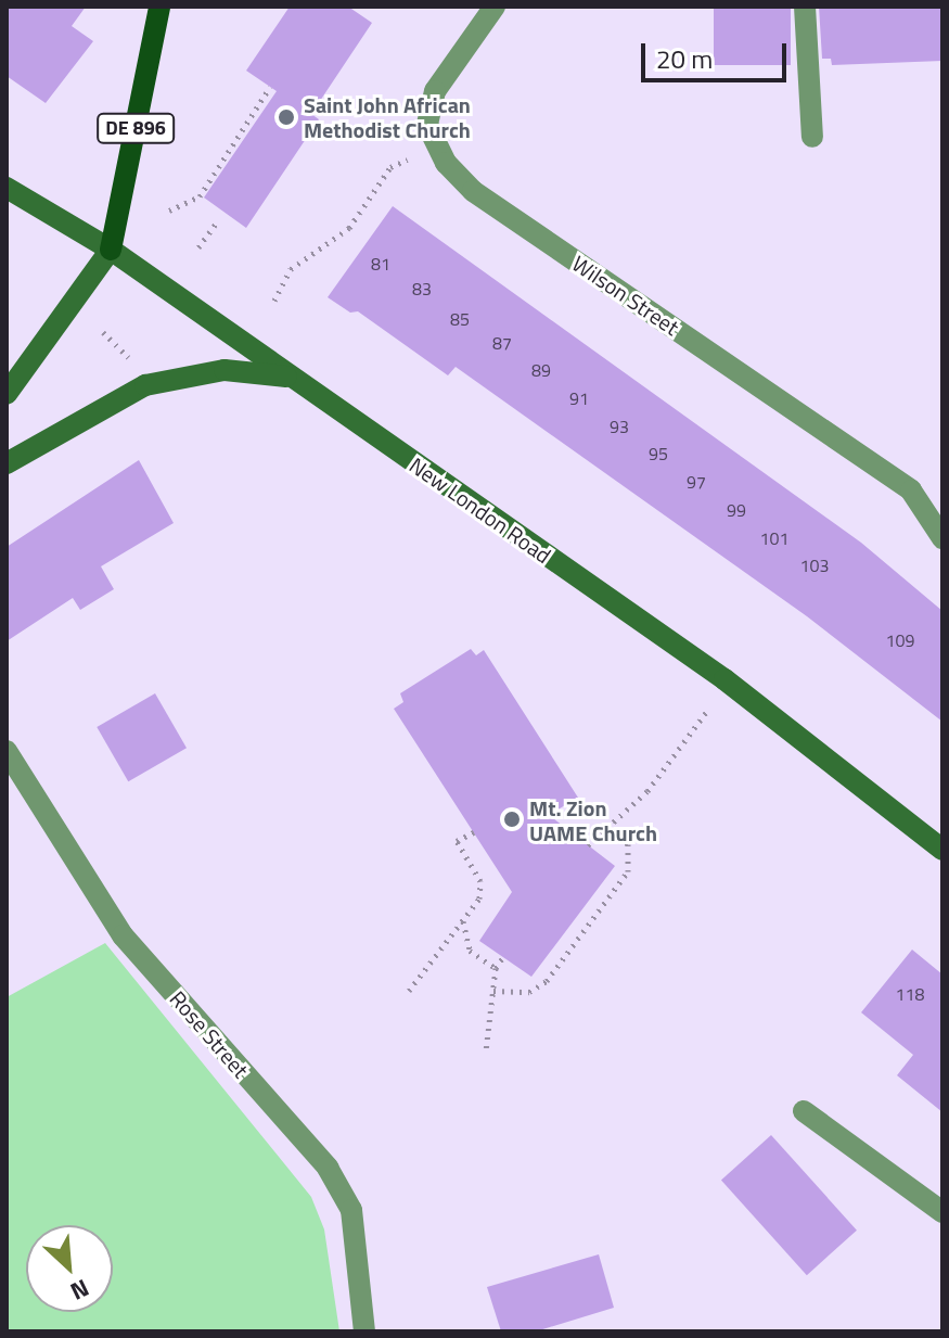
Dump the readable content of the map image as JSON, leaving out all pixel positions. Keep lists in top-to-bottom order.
{
  "streets": {
    "main road": ["DE 896", "New London Road"],
    "street": ["Wilson Street", "Rose Street"]
  },
  "crossings": [
    ["DE 896", "New London Road"]
  ],
  "places": ["Saint John African Methodist Church", "Mt. Zion UAME Church"],
  "house_numbers": [
    "81",
    "83",
    "85",
    "87",
    "89",
    "91",
    "93",
    "95",
    "97",
    "99",
    "101",
    "103",
    "109",
    "118"
  ],
  "scale_bar": "20 m",
  "north": "bottom right"
}
